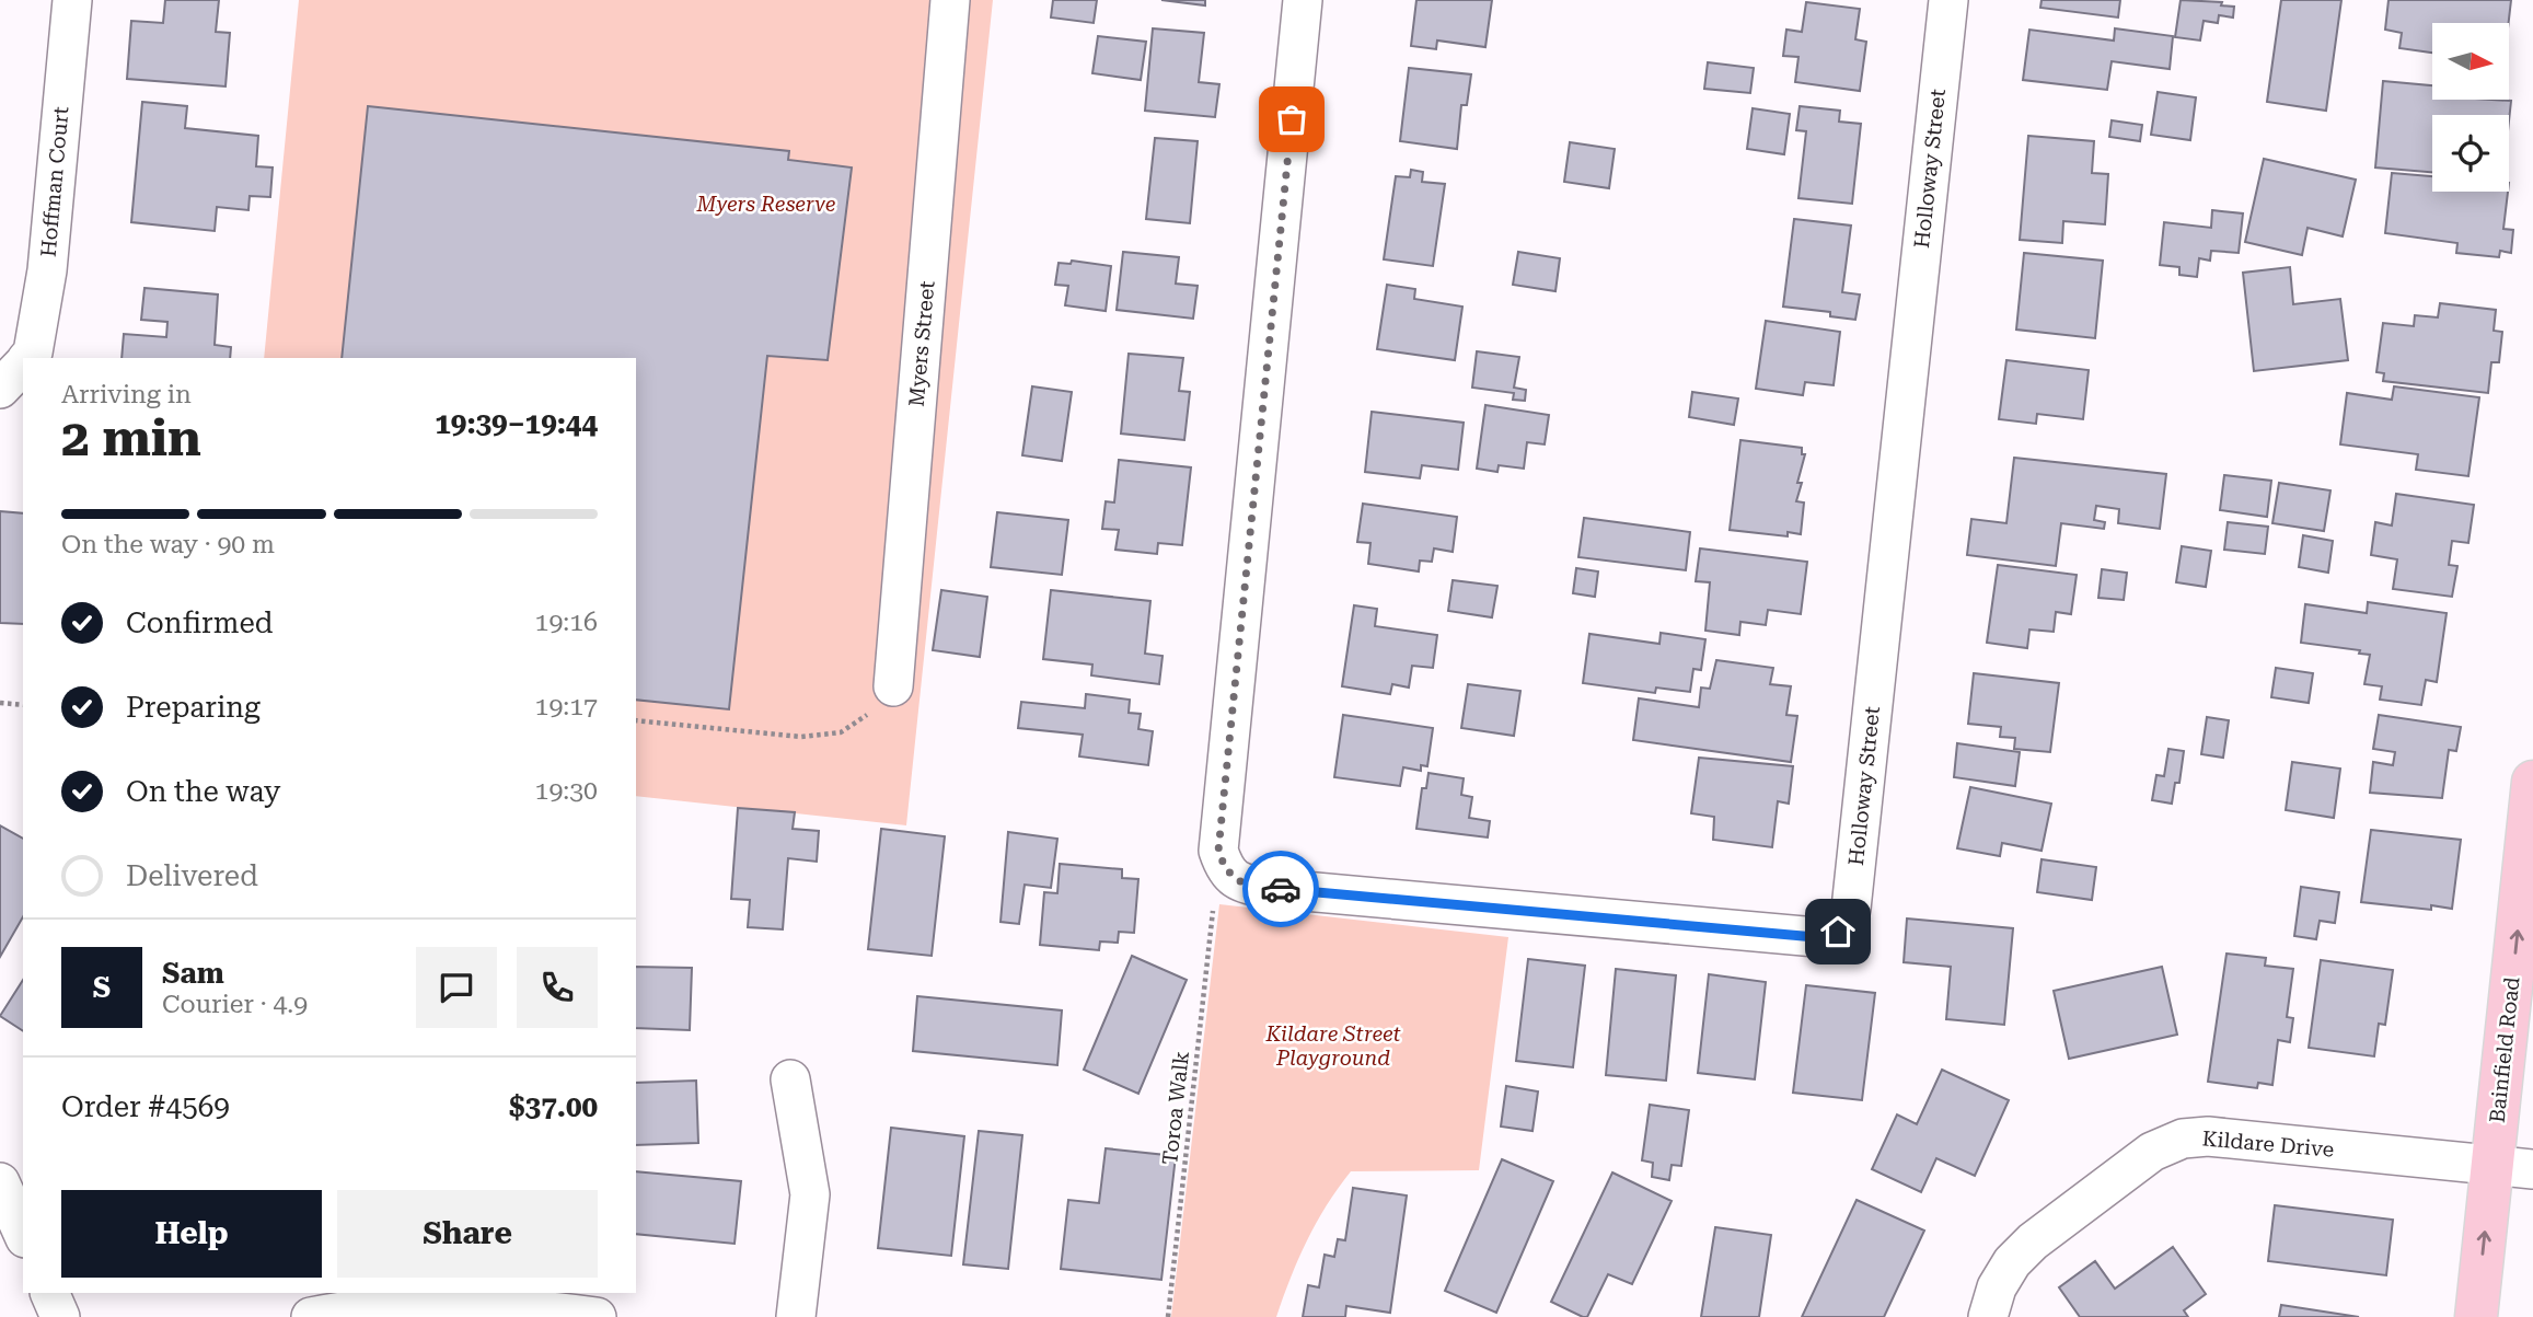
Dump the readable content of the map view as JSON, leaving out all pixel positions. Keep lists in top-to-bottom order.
{
  "streets": {
    "main road": ["Bainfield Road"],
    "street": [
      "Holloway Street",
      "Hoffman Court",
      "Myers Street",
      "Kildare Drive"
    ],
    "path": ["Toroa Walk"]
  },
  "crossings": [
    ["Bainfield Road", "Kildare Drive"]
  ],
  "one_way": ["Bainfield Road"],
  "parks": ["Myers Reserve", "Kildare Street Playground"],
  "north": "right",
  "page": {
    "heading": ["2 min", "Arriving in", "19:39–19:44"],
    "panel": [
      "Sam",
      "Courier · 4.9",
      "Order #4569",
      "$37.00"
    ],
    "bar": "On the way · 90 m",
    "list": [
      ["Confirmed", "19:16"],
      ["Preparing", "19:17"],
      ["On the way", "19:30"],
      "Delivered"
    ],
    "round": "S",
    "buttons": ["Help", "Share"]
  }
}
